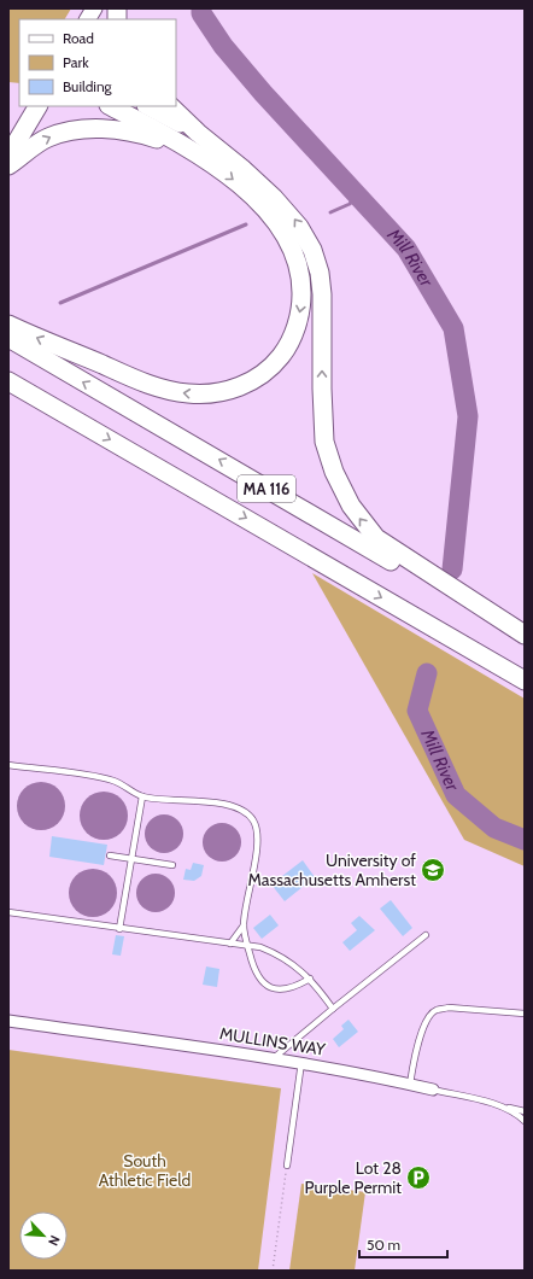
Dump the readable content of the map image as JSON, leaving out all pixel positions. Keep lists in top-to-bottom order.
{
  "streets": {
    "main road": ["MA 116"],
    "street": ["MULLINS WAY"]
  },
  "water": ["Mill River"],
  "parks": ["South Athletic Field"],
  "places": {
    "school or university": ["University of Massachusetts Amherst"],
    "parking": ["Lot 28 Purple Permit"]
  },
  "legend": ["Road", "Park", "Building"],
  "scale_bar": "50 m",
  "north": "bottom right"
}
